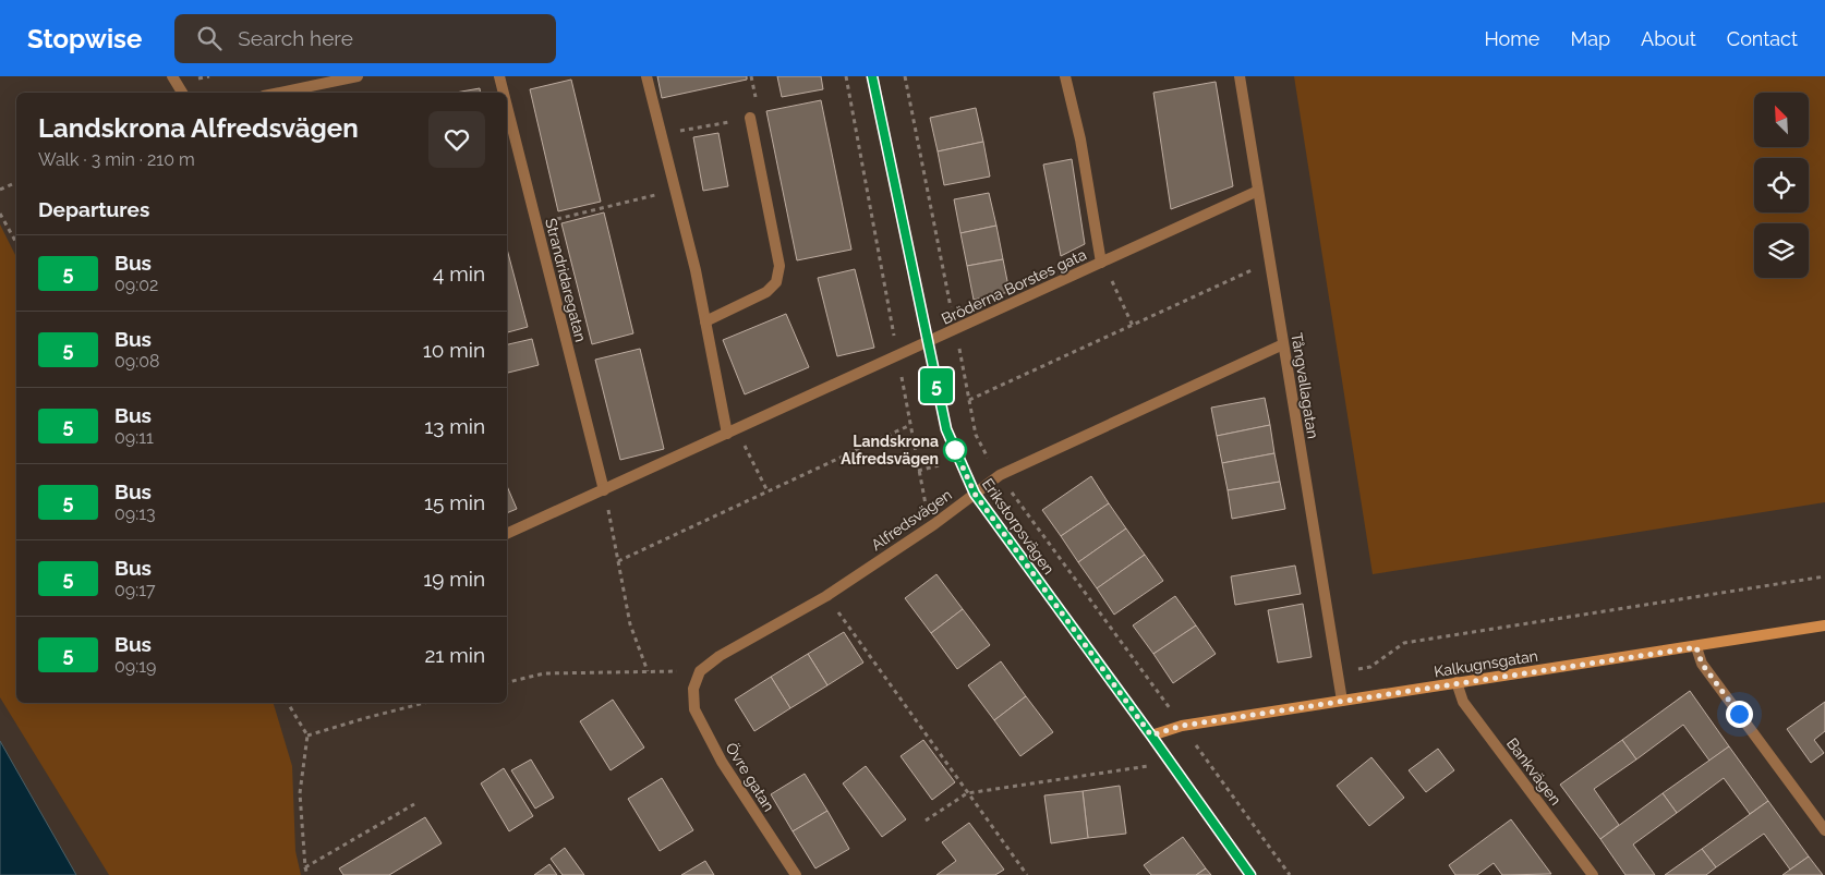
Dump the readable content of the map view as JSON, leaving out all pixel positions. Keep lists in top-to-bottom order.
{
  "streets": {
    "street": [
      "Strandridaregatan",
      "Bröderna Borstes gata",
      "Tångvallagatan",
      "Alfredsvägen",
      "Erikstorpsvägen",
      "Kalkugnsgatan",
      "Bankvägen",
      "Övre gatan"
    ]
  },
  "crossings": [
    ["Strandridaregatan", "Bröderna Borstes gata"],
    ["Bröderna Borstes gata", "Tångvallagatan"],
    ["Bröderna Borstes gata", "Erikstorpsvägen"],
    ["Tångvallagatan", "Alfredsvägen"],
    ["Tångvallagatan", "Kalkugnsgatan"],
    ["Alfredsvägen", "Erikstorpsvägen"],
    ["Alfredsvägen", "Övre gatan"],
    ["Erikstorpsvägen", "Kalkugnsgatan"],
    ["Kalkugnsgatan", "Bankvägen"]
  ],
  "places": ["Landskrona Alfredsvägen"],
  "lines": ["bus line 5"],
  "north": "top left",
  "page": {
    "header": "Stopwise",
    "search": "Search here",
    "nav": [
      "Home",
      "Map",
      "About",
      "Contact"
    ],
    "on_map": "5",
    "heading": [
      ["Landskrona Alfredsvägen", "Walk · 3 min · 210 m"],
      "Departures"
    ],
    "list": [
      {
        "mark": "5",
        "name": "Bus",
        "note": "09:02",
        "value": "4 min"
      },
      {
        "mark": "5",
        "name": "Bus",
        "note": "09:08",
        "value": "10 min"
      },
      {
        "mark": "5",
        "name": "Bus",
        "note": "09:11",
        "value": "13 min"
      },
      {
        "mark": "5",
        "name": "Bus",
        "note": "09:13",
        "value": "15 min"
      },
      {
        "mark": "5",
        "name": "Bus",
        "note": "09:17",
        "value": "19 min"
      },
      {
        "mark": "5",
        "name": "Bus",
        "note": "09:19",
        "value": "21 min"
      }
    ]
  }
}
